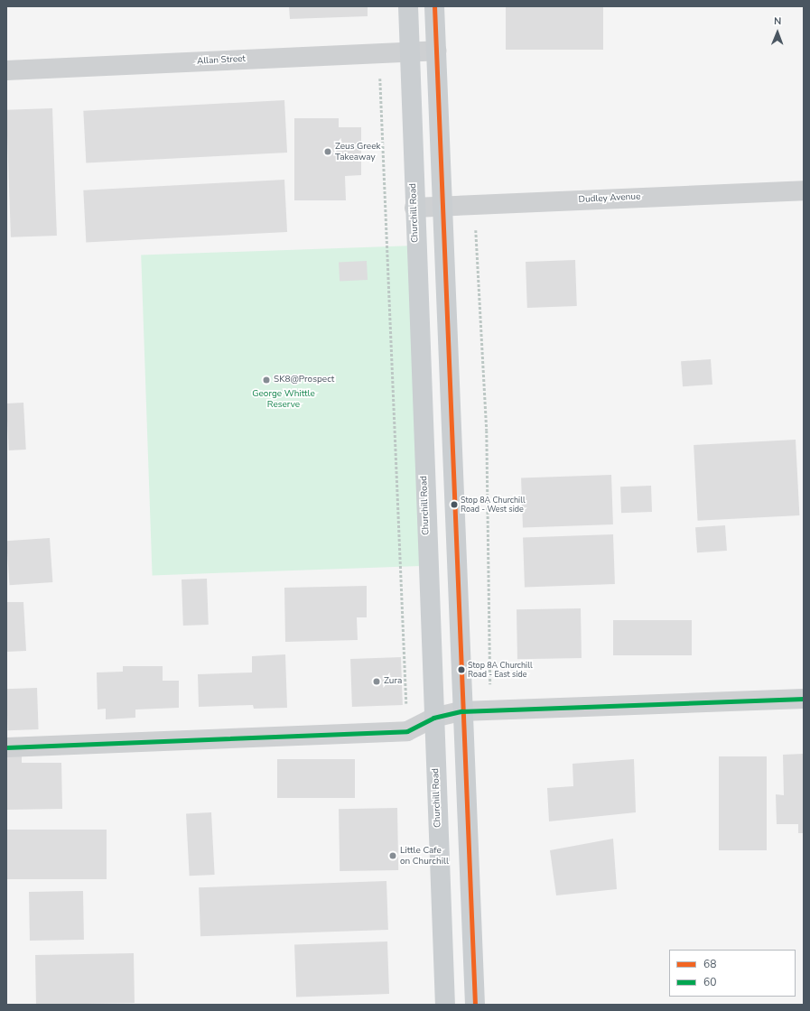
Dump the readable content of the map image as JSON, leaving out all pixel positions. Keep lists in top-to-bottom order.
{
  "streets": {
    "main road": ["Churchill Road"],
    "street": ["Allan Street", "Dudley Avenue"]
  },
  "crossings": [
    ["Allan Street", "Churchill Road"],
    ["Dudley Avenue", "Churchill Road"]
  ],
  "parks": ["George Whittle Reserve"],
  "places": [
    "Zeus Greek Takeaway",
    "SK8@Prospect",
    "Stop 8A Churchill Road - West side",
    "Stop 8A Churchill Road - East side",
    "Zura",
    "Little Cafe on Churchill"
  ],
  "lines": ["transit line 68", "transit line 60"],
  "legend": ["68", "60"],
  "north": "top"
}
